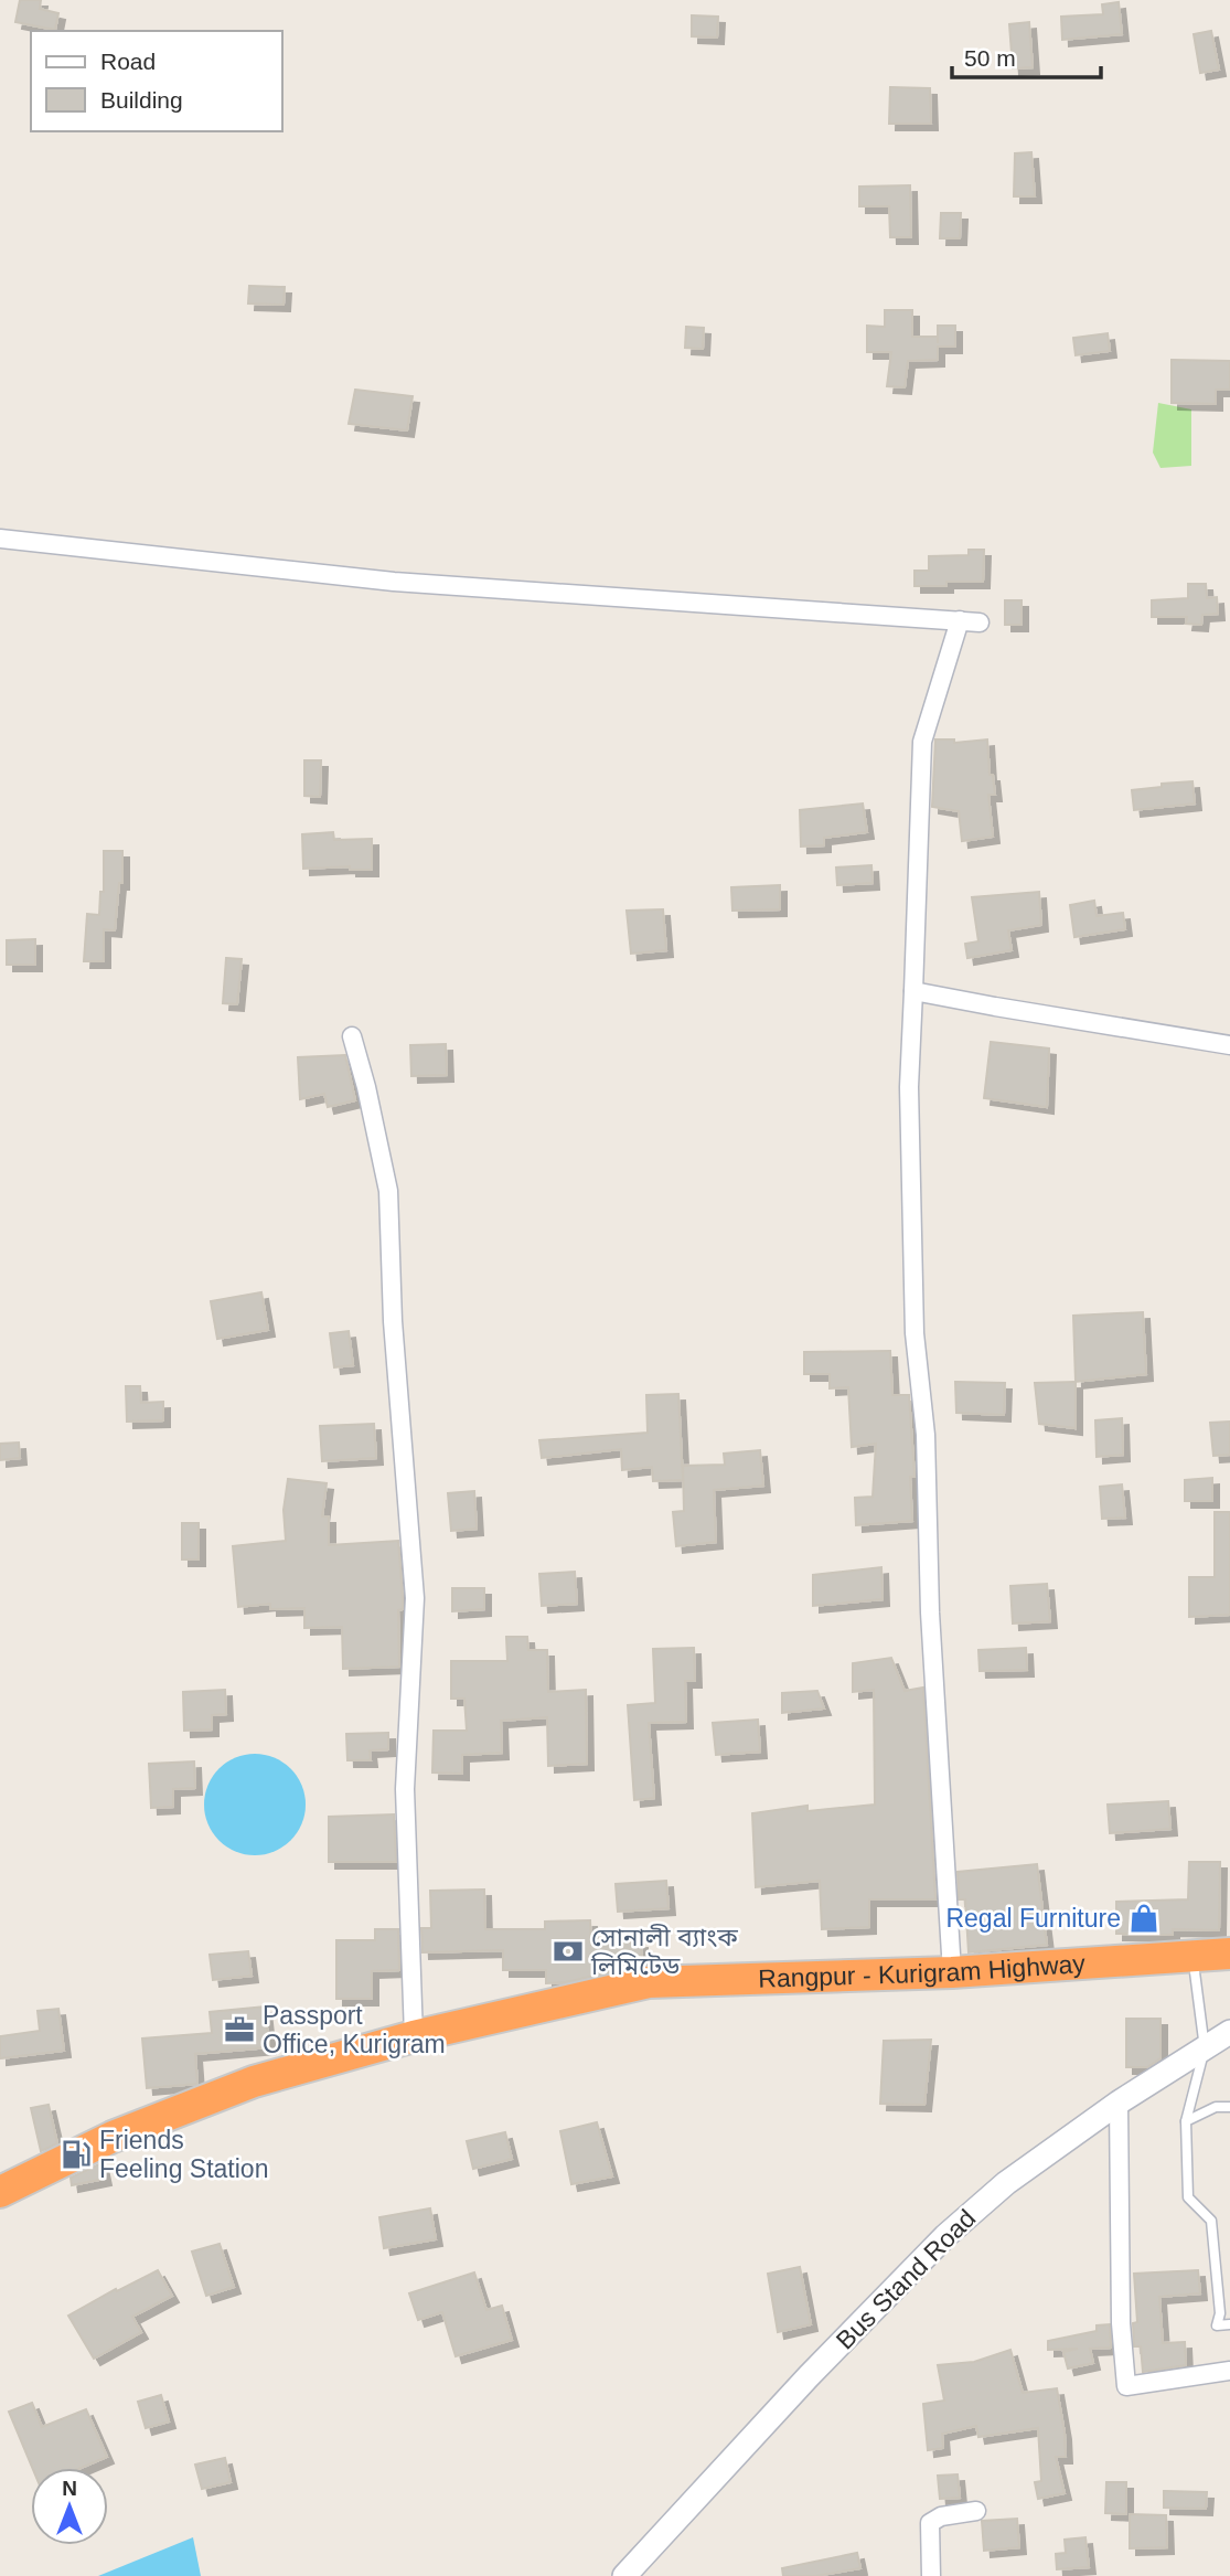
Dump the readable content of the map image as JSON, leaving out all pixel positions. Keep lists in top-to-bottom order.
{
  "streets": {
    "highway": ["Rangpur - Kurigram Highway"],
    "street": ["Bus Stand Road"]
  },
  "places": {
    "shop": ["Regal Furniture"],
    "bank": ["সোনালী ব্যাংক লিমিটেড"],
    "office": ["Passport Office, Kurigram"],
    "fuel station": ["Friends Feeling Station"]
  },
  "legend": ["Road", "Building"],
  "scale_bar": "50 m",
  "north": "top"
}
